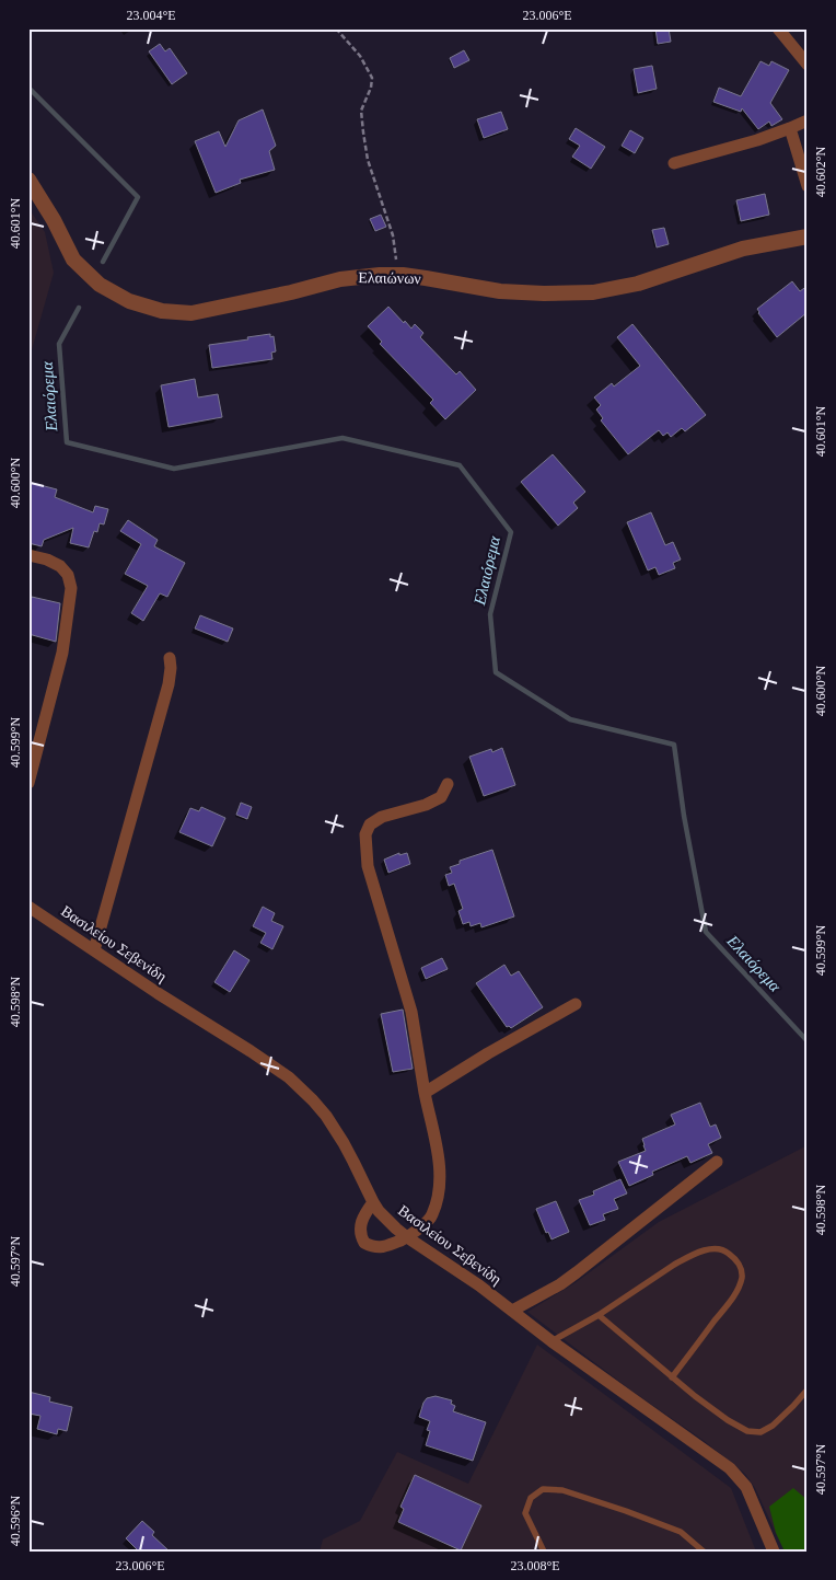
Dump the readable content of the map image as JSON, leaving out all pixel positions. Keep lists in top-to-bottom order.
{
  "streets": {
    "street": ["Ελαιώνων", "Βασιλείου Σεβενίδη"]
  },
  "water": ["Ελαιόρεμα"],
  "coordinates": [
    "23.004°E",
    "23.006°E",
    "40.602°N",
    "40.601°N",
    "40.600°N",
    "40.599°N",
    "40.598°N",
    "40.597°N",
    "40.596°N",
    "23.008°E"
  ]
}
